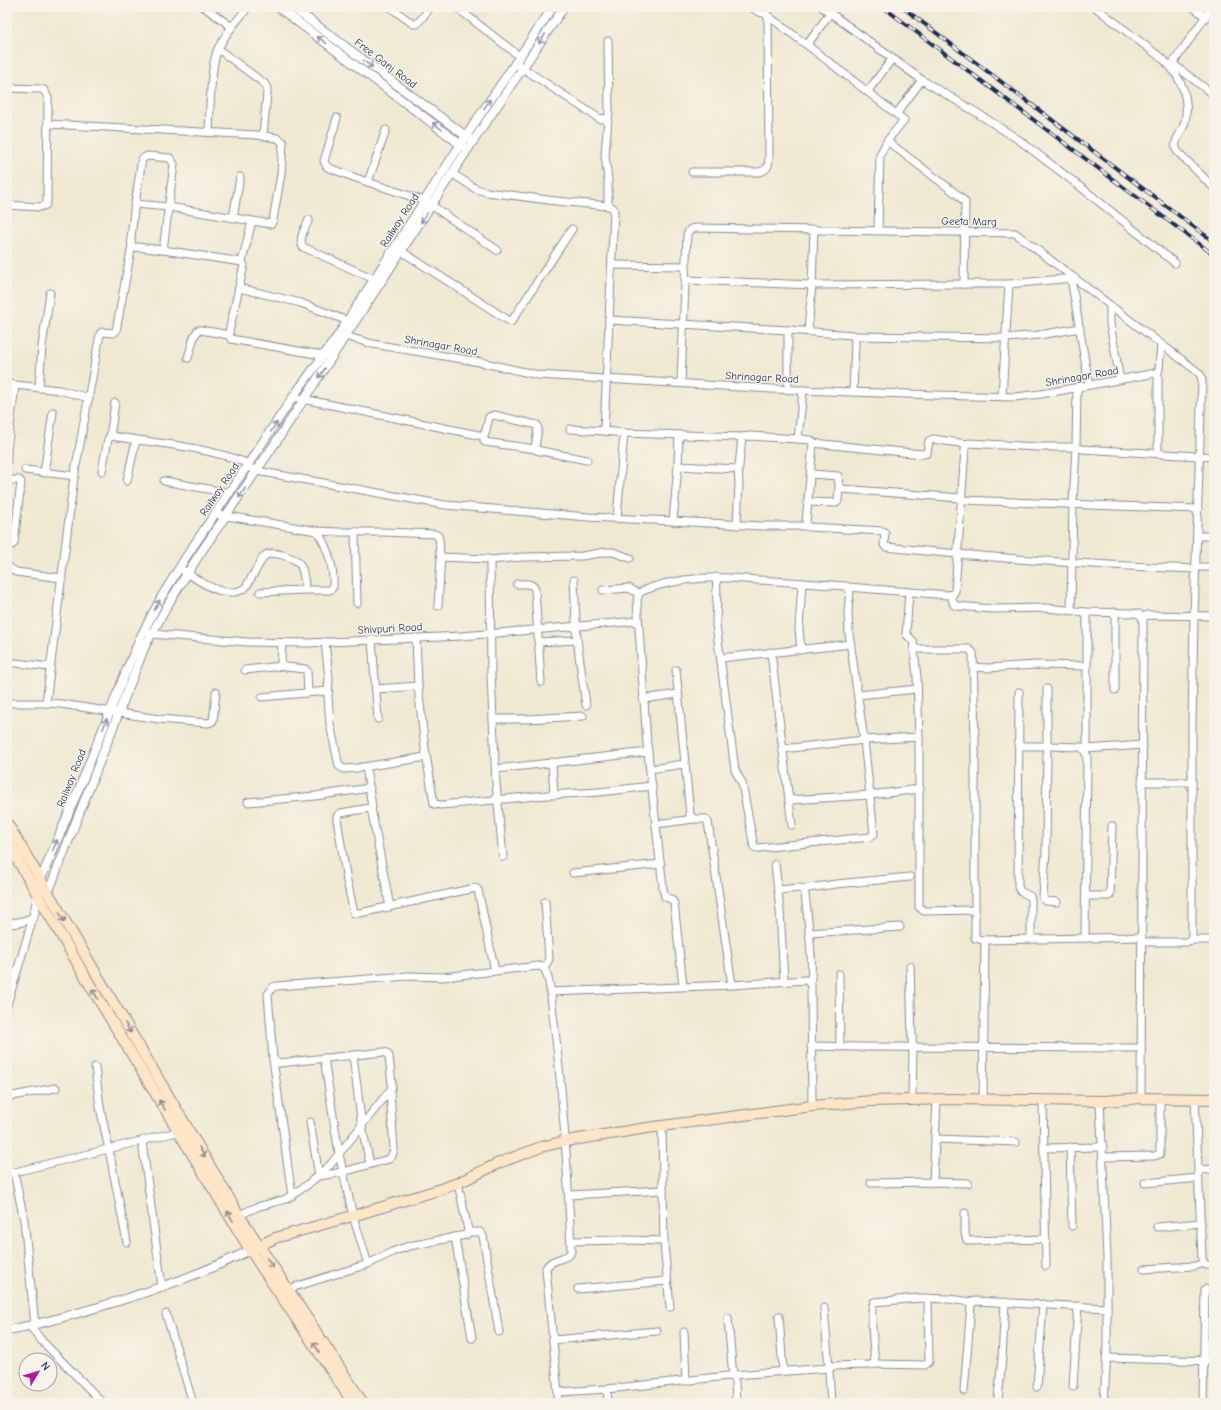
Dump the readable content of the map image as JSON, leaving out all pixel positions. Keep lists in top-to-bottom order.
{
  "streets": {
    "street": [
      "Free Ganj Road",
      "Railway Road",
      "Geeta Marg",
      "Shrinagar Road",
      "Shivpuri Road"
    ]
  },
  "crossings": [
    ["Free Ganj Road", "Railway Road"],
    ["Railway Road", "Shrinagar Road"],
    ["Railway Road", "Shivpuri Road"]
  ],
  "north": "top right"
}
